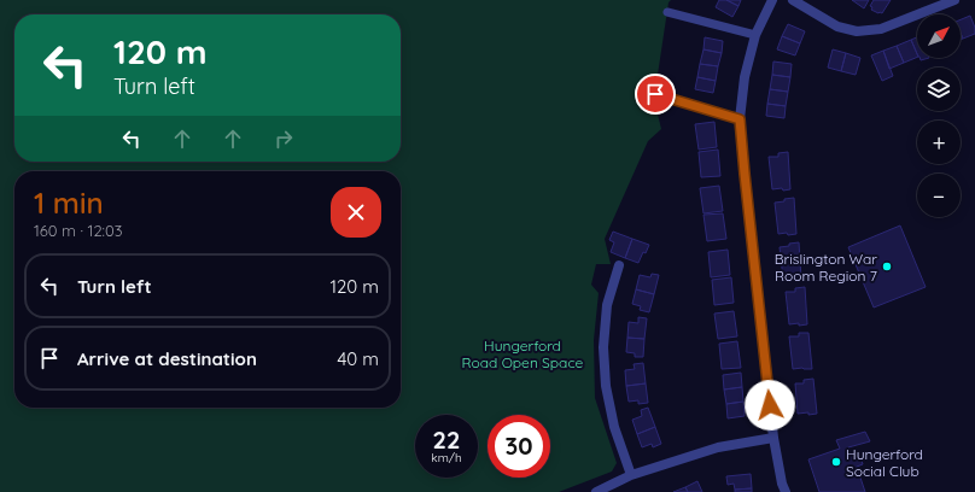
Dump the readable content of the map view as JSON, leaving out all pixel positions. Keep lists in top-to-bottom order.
{
  "parks": ["Hungerford Road Open Space"],
  "places": ["Brislington War Room Region 7", "Hungerford Social Club"],
  "north": "top right",
  "page": {
    "map_buttons": ["+", "−"],
    "turn": ["120 m", "Turn left"],
    "heading": ["1 min", "160 m · 12:03"],
    "list": [
      {
        "name": "Turn left",
        "value": "120 m"
      },
      {
        "name": "Arrive at destination",
        "value": "40 m"
      }
    ],
    "speed": "22 km/h",
    "limit": "30"
  }
}
